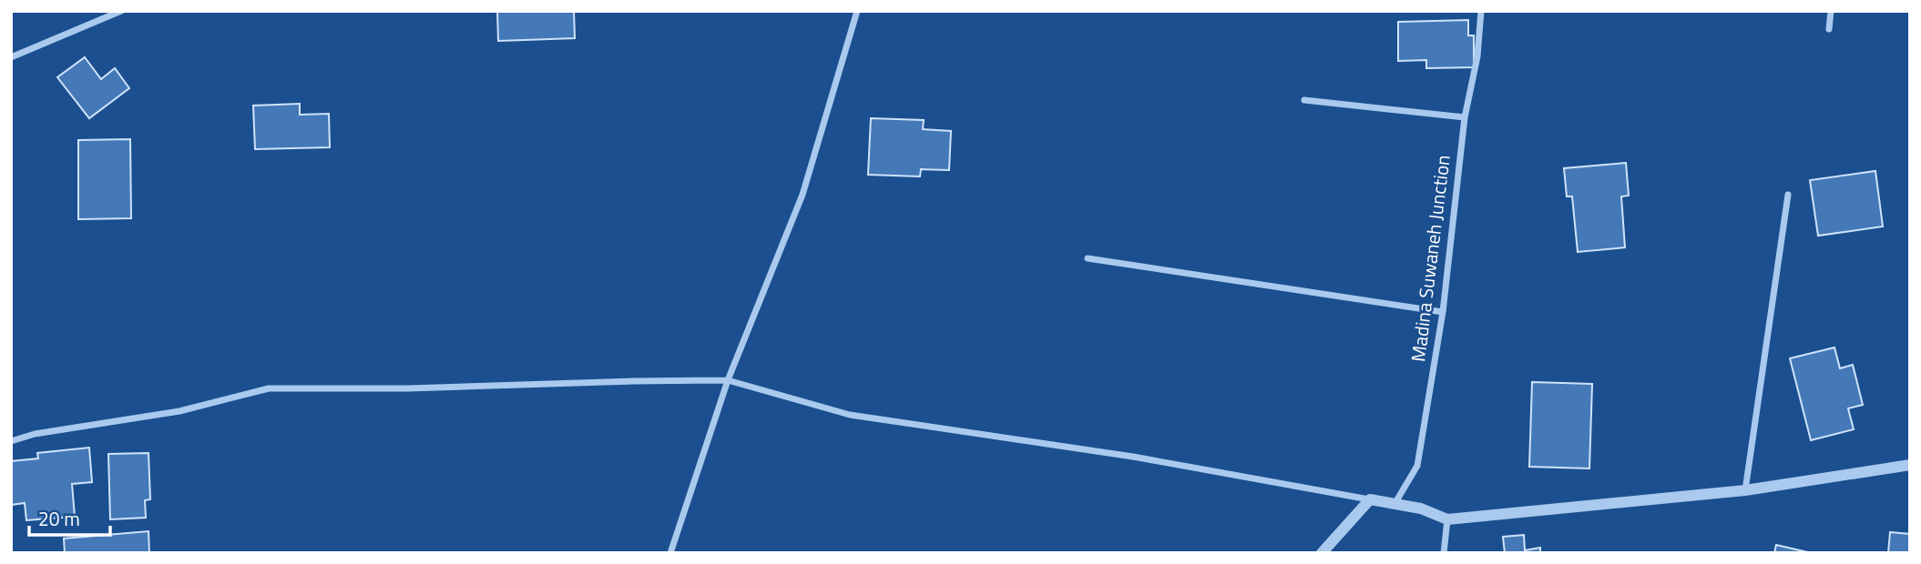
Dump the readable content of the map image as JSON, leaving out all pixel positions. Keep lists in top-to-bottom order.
{
  "streets": {
    "street": ["Madina Suwaneh Junction"]
  },
  "scale_bar": "20 m"
}
